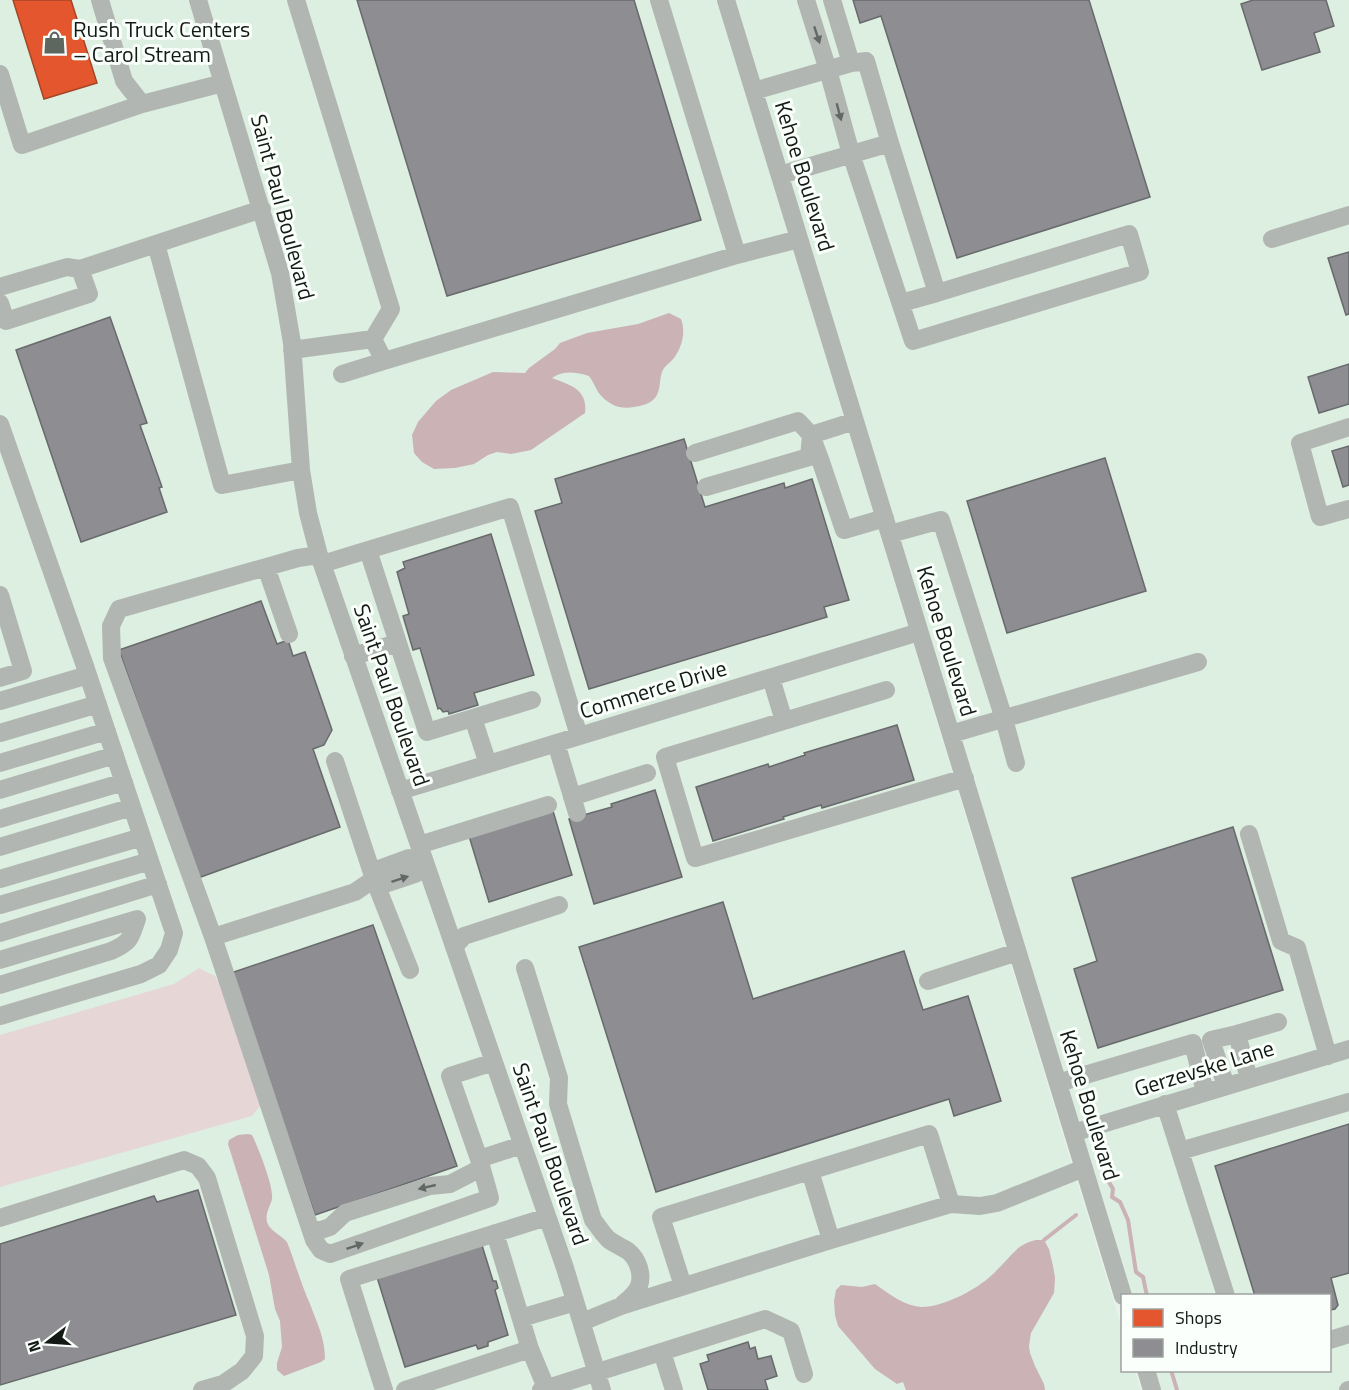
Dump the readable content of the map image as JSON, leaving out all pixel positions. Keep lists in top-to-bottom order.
{
  "streets": {
    "street": [
      "Kehoe Boulevard",
      "Saint Paul Boulevard",
      "Commerce Drive",
      "Gerzevske Lane"
    ]
  },
  "crossings": [
    ["Kehoe Boulevard", "Commerce Drive"],
    ["Kehoe Boulevard", "Gerzevske Lane"],
    ["Saint Paul Boulevard", "Commerce Drive"]
  ],
  "places": {
    "shop": ["Rush Truck Centers – Carol Stream"]
  },
  "legend": ["Shops", "Industry"],
  "north": "left"
}
